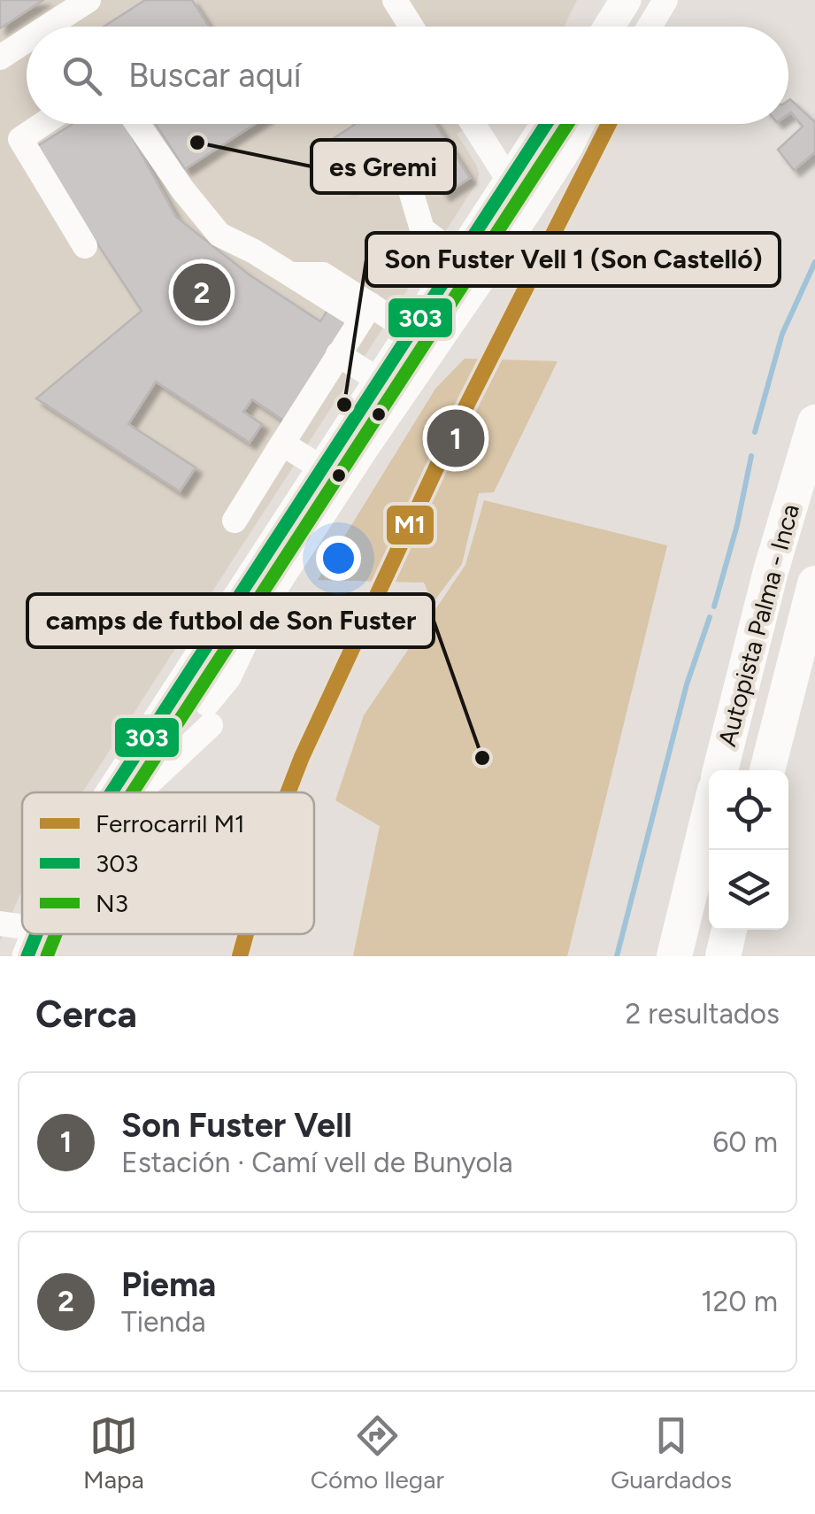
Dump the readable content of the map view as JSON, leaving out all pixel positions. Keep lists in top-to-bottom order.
{
  "streets": {
    "highway": ["Autopista Palma - Inca"]
  },
  "places": ["es Gremi", "Son Fuster Vell 1 (Son Castelló)", "camps de futbol de Son Fuster"],
  "lines": ["rail line M1", "transit line 303", "transit line N3"],
  "legend": ["Ferrocarril M1", "303", "N3"],
  "page": {
    "search": "Buscar aquí",
    "pins": ["2", "1"],
    "heading": ["Cerca", "2 resultados"],
    "list": [
      {
        "mark": "1",
        "name": "Son Fuster Vell",
        "note": "Estación · Camí vell de Bunyola",
        "value": "60 m"
      },
      {
        "mark": "2",
        "name": "Piema",
        "note": "Tienda",
        "value": "120 m"
      }
    ],
    "nav": ["Mapa", "Cómo llegar", "Guardados"]
  }
}
